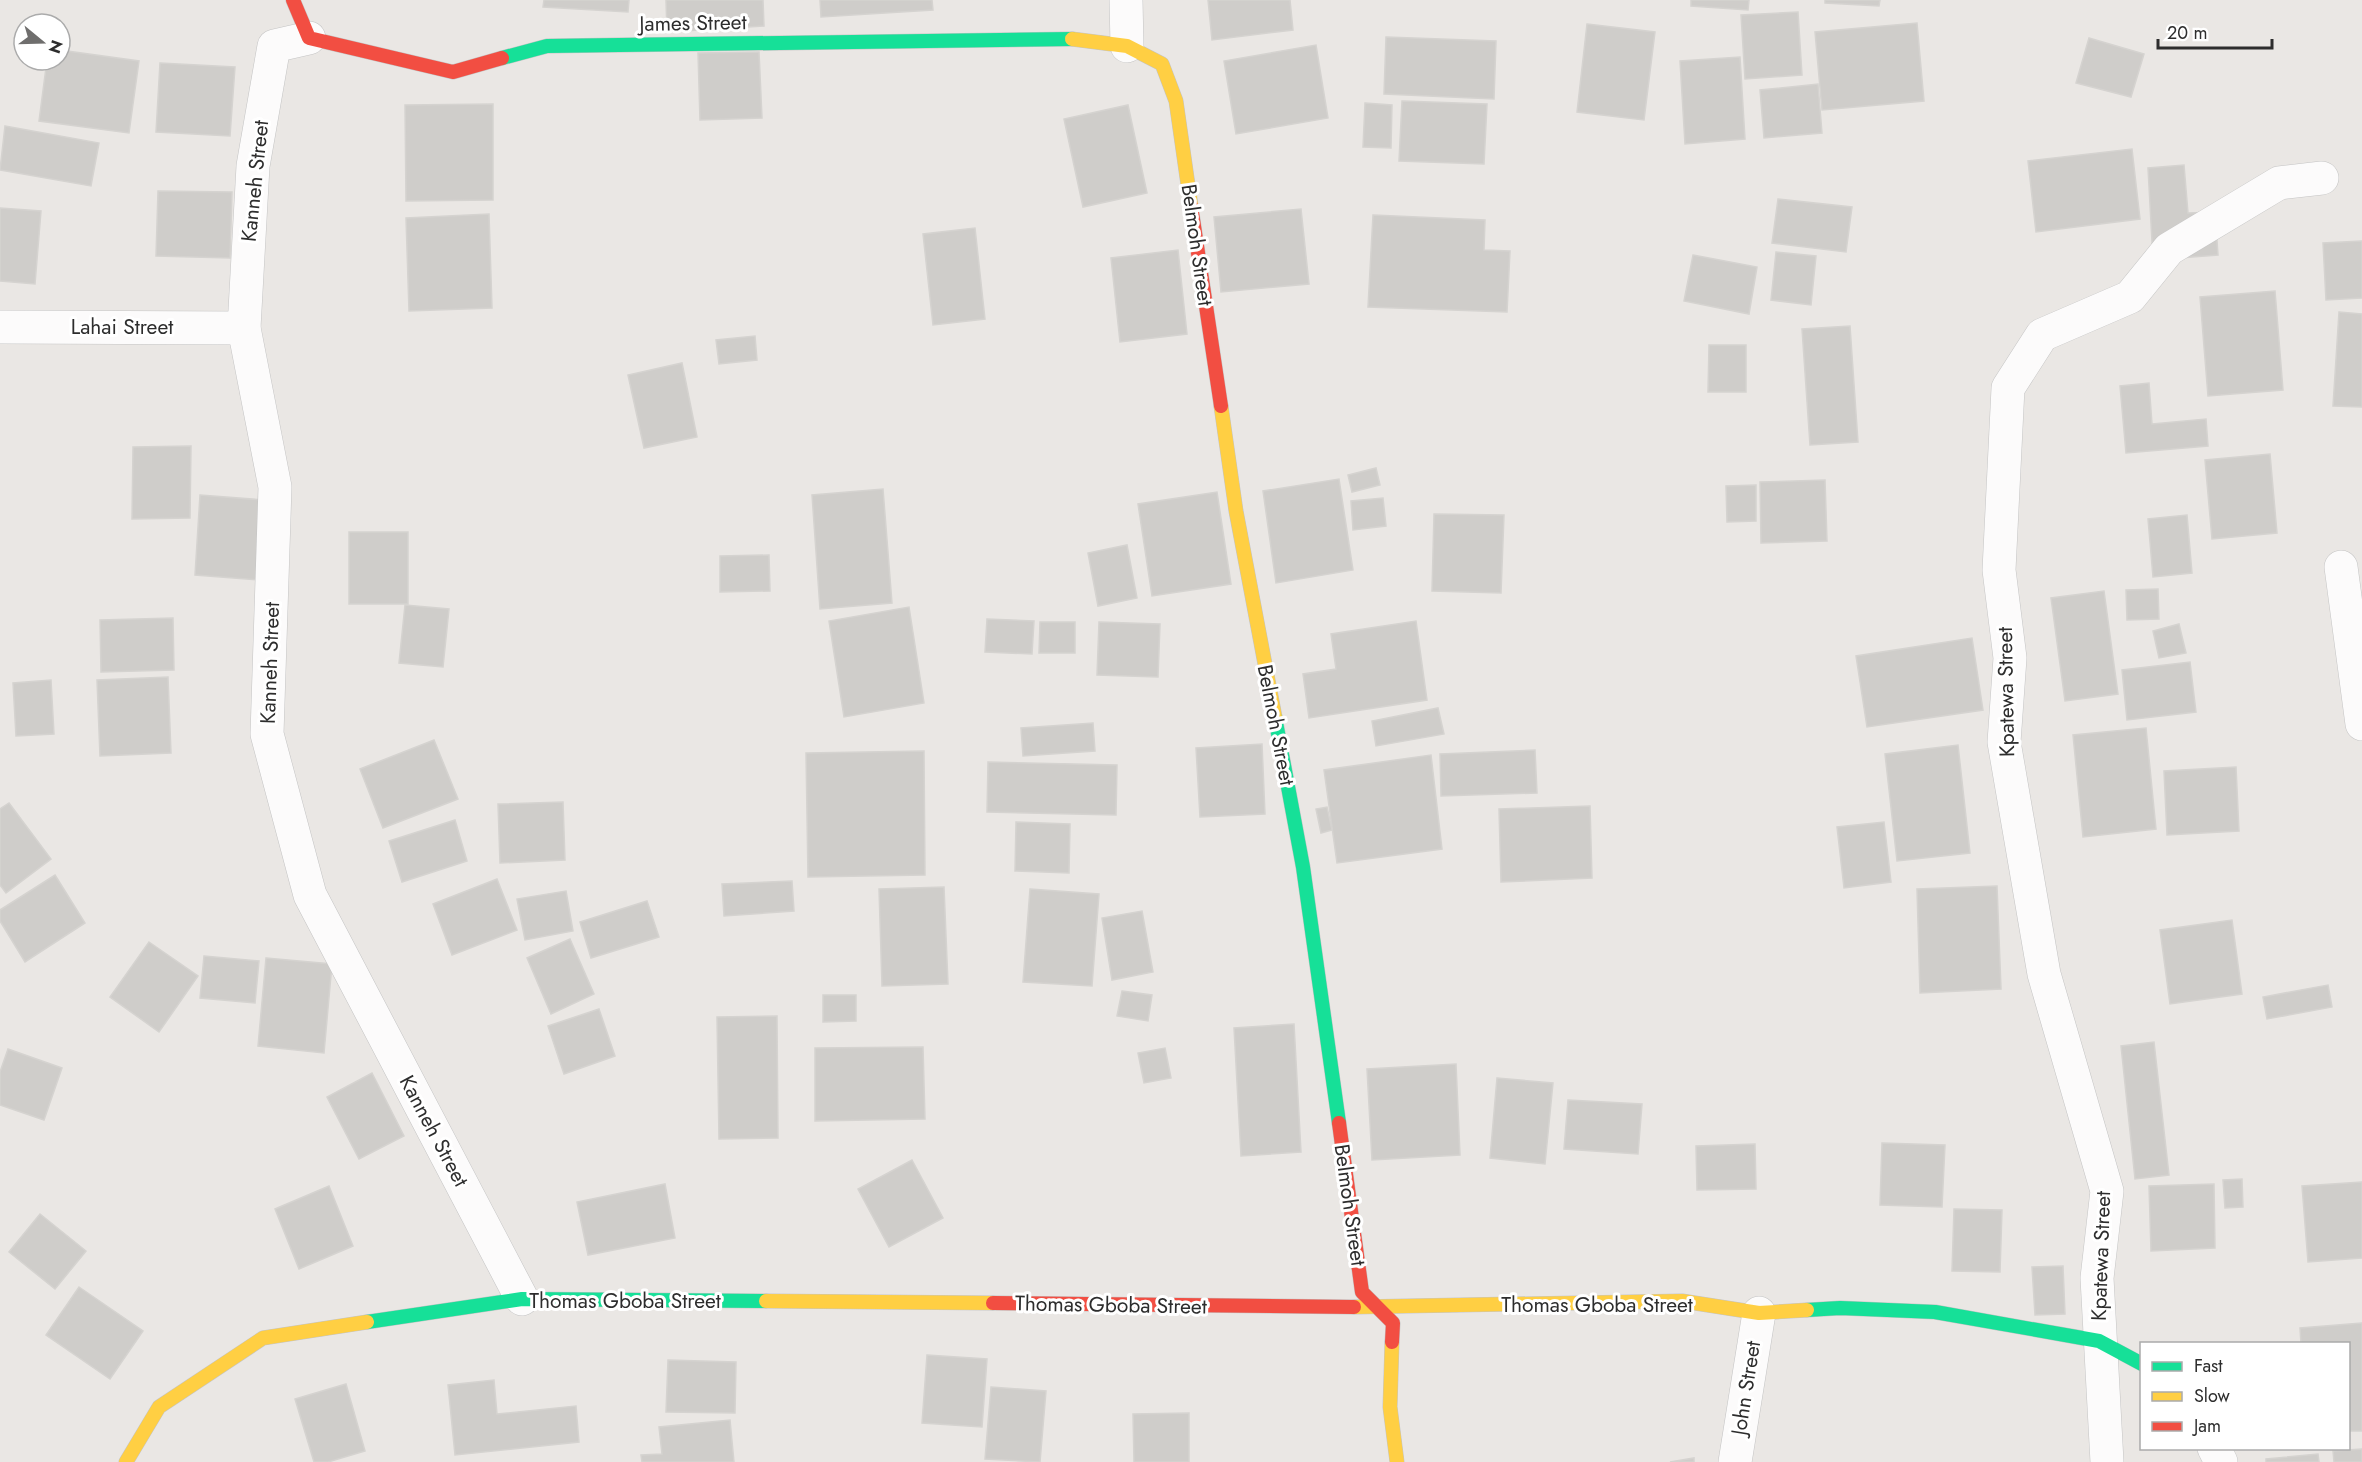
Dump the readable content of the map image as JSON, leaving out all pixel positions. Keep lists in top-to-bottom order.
{
  "streets": {
    "street": [
      "James Street",
      "Kanneh Street",
      "Belmoh Street",
      "Lahai Street",
      "Kpatewa Street",
      "Thomas Gboba Street",
      "John Street"
    ]
  },
  "crossings": [
    ["James Street", "Kanneh Street"],
    ["James Street", "Belmoh Street"],
    ["Kanneh Street", "Lahai Street"],
    ["Kanneh Street", "Thomas Gboba Street"],
    ["Belmoh Street", "Thomas Gboba Street"],
    ["Kpatewa Street", "Thomas Gboba Street"],
    ["Thomas Gboba Street", "John Street"]
  ],
  "legend": ["Fast", "Slow", "Jam"],
  "scale_bar": "20 m",
  "north": "right"
}
